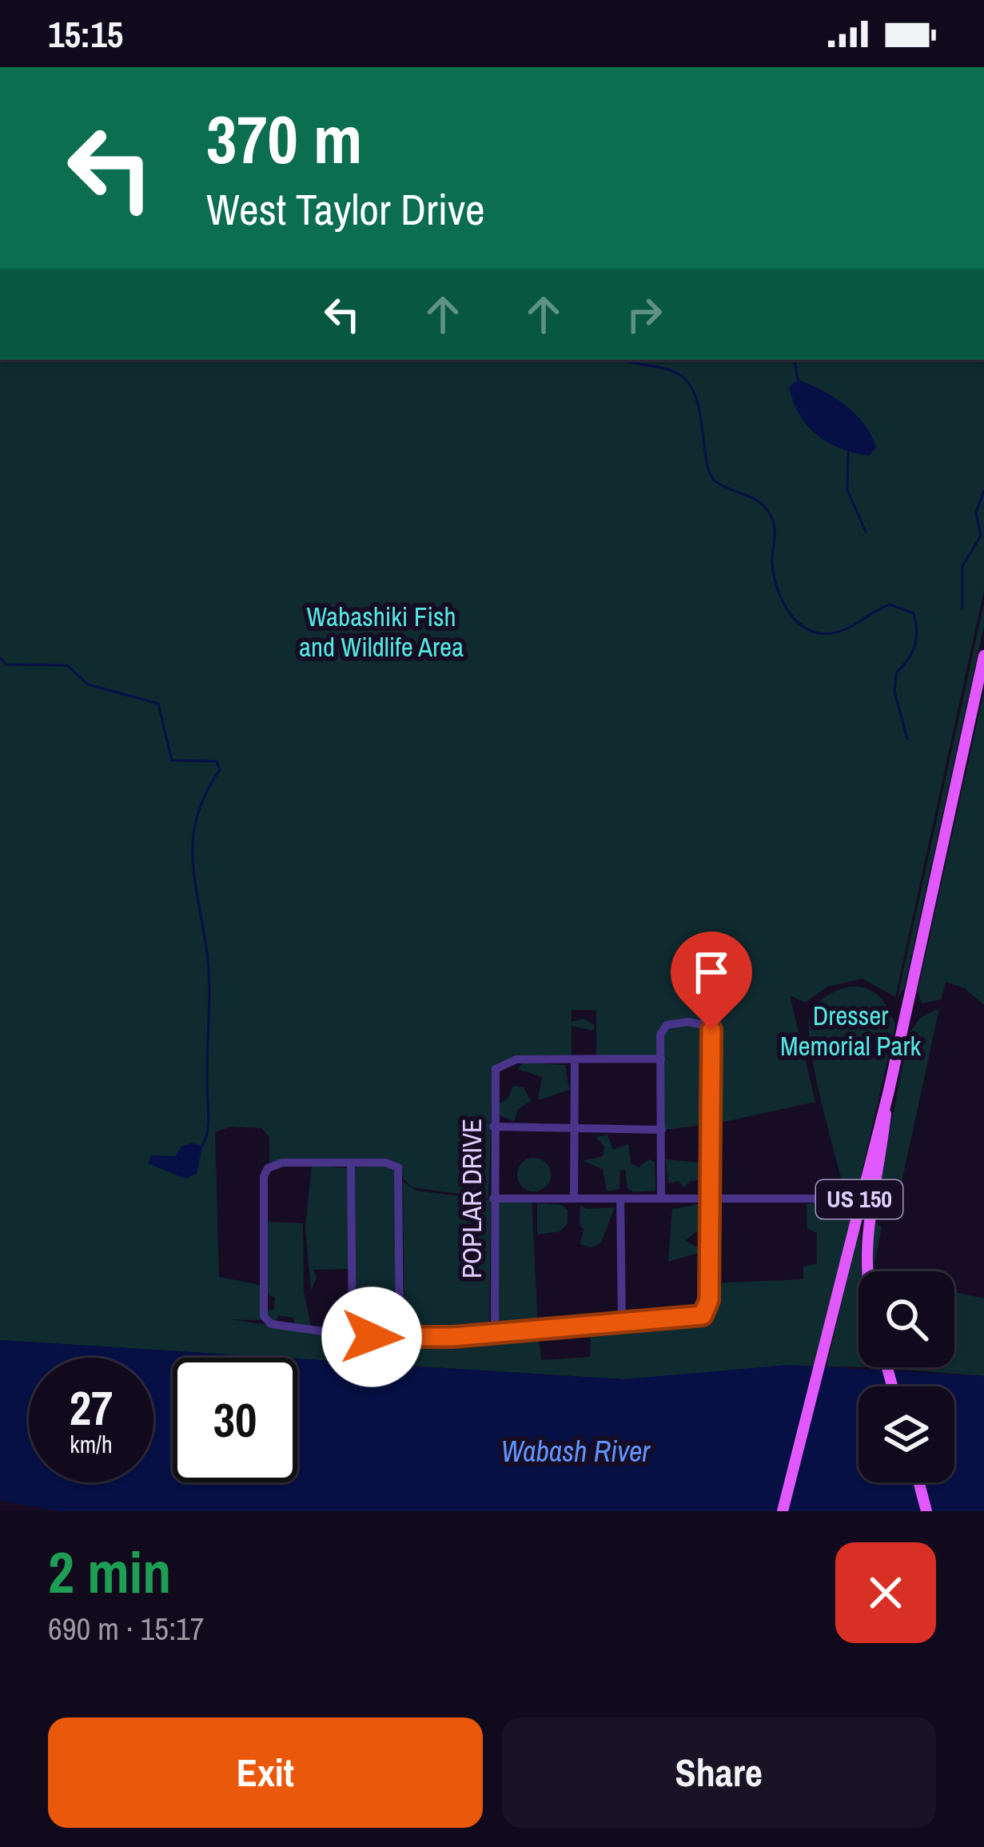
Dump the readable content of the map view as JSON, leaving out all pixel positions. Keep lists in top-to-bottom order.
{
  "streets": {
    "main road": ["US 150"],
    "street": ["POPLAR DRIVE"]
  },
  "water": ["Wabash River"],
  "parks": ["Wabashiki Fish and Wildlife Area", "Dresser Memorial Park"],
  "page": {
    "status": "15:15",
    "turn": ["370 m", "West Taylor Drive"],
    "speed": "27 km/h",
    "limit": "30",
    "heading": ["2 min", "690 m · 15:17"],
    "buttons": ["Exit", "Share"]
  }
}
